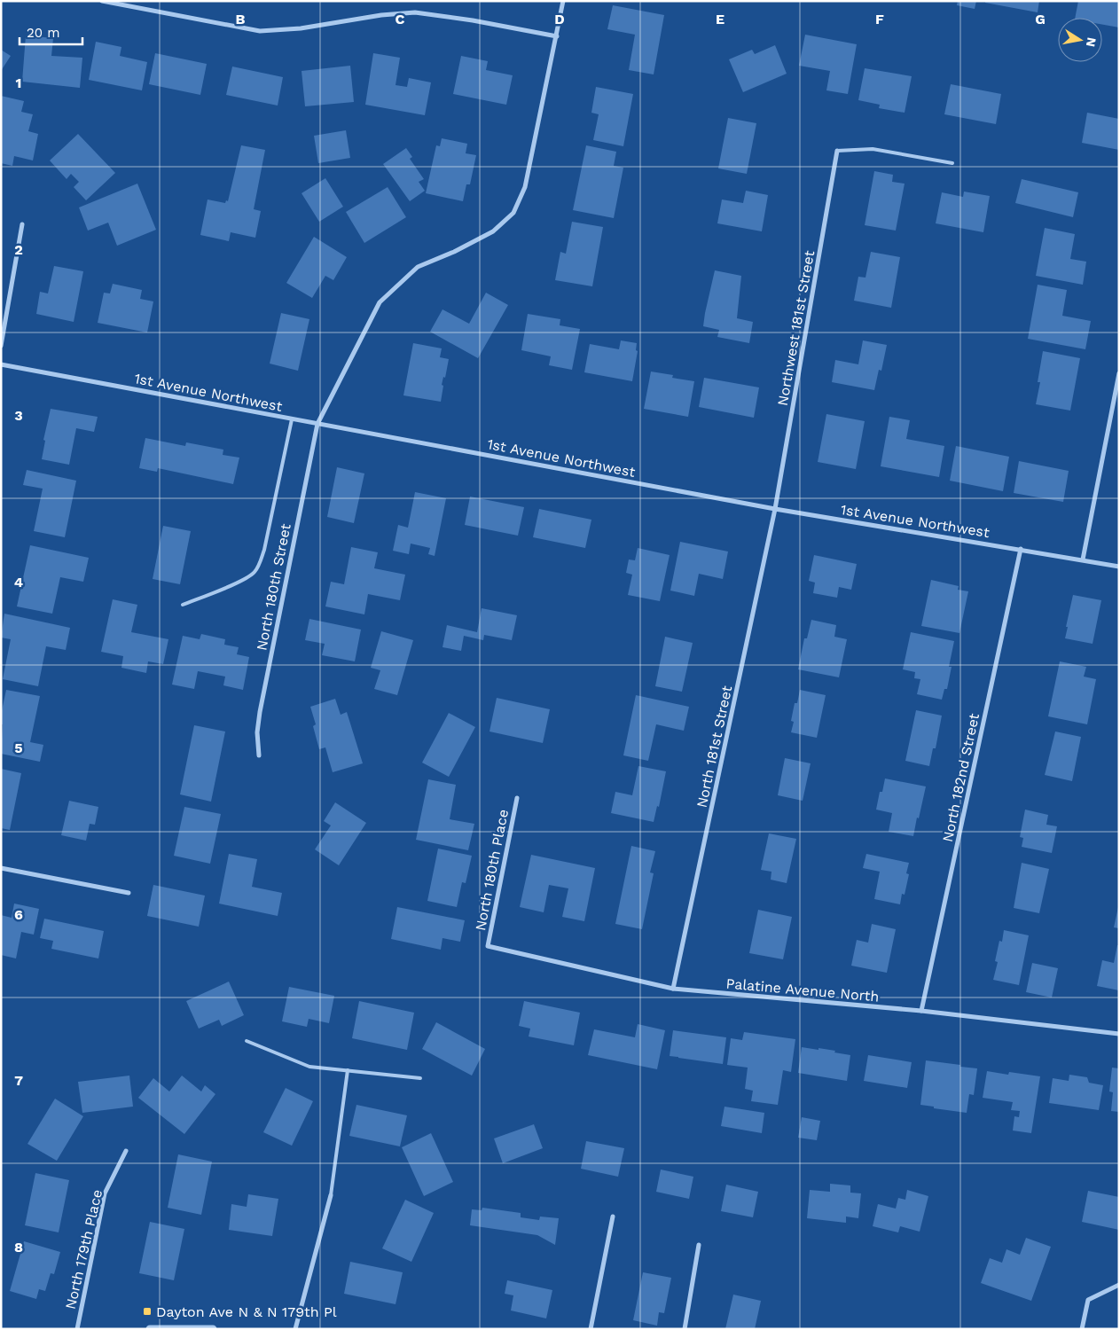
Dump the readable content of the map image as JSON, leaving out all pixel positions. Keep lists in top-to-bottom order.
{
  "streets": {
    "street": [
      "Northwest 181st Street",
      "1st Avenue Northwest",
      "North 180th Street",
      "North 181st Street",
      "North 182nd Street",
      "North 180th Place",
      "Palatine Avenue North",
      "North 179th Place"
    ]
  },
  "crossings": [
    ["Northwest 181st Street", "1st Avenue Northwest"],
    ["Northwest 181st Street", "North 181st Street"],
    ["1st Avenue Northwest", "North 180th Street"],
    ["1st Avenue Northwest", "North 181st Street"],
    ["1st Avenue Northwest", "North 182nd Street"],
    ["North 181st Street", "Palatine Avenue North"],
    ["North 182nd Street", "Palatine Avenue North"],
    ["North 180th Place", "Palatine Avenue North"]
  ],
  "places": {
    "transit": ["Dayton Ave N & N 179th Pl"]
  },
  "scale_bar": "20 m",
  "north": "right",
  "grid": {
    "columns": [
      "B",
      "C",
      "D",
      "E",
      "F",
      "G"
    ],
    "rows": [
      "1",
      "2",
      "3",
      "4",
      "5",
      "6",
      "7",
      "8"
    ]
  }
}
